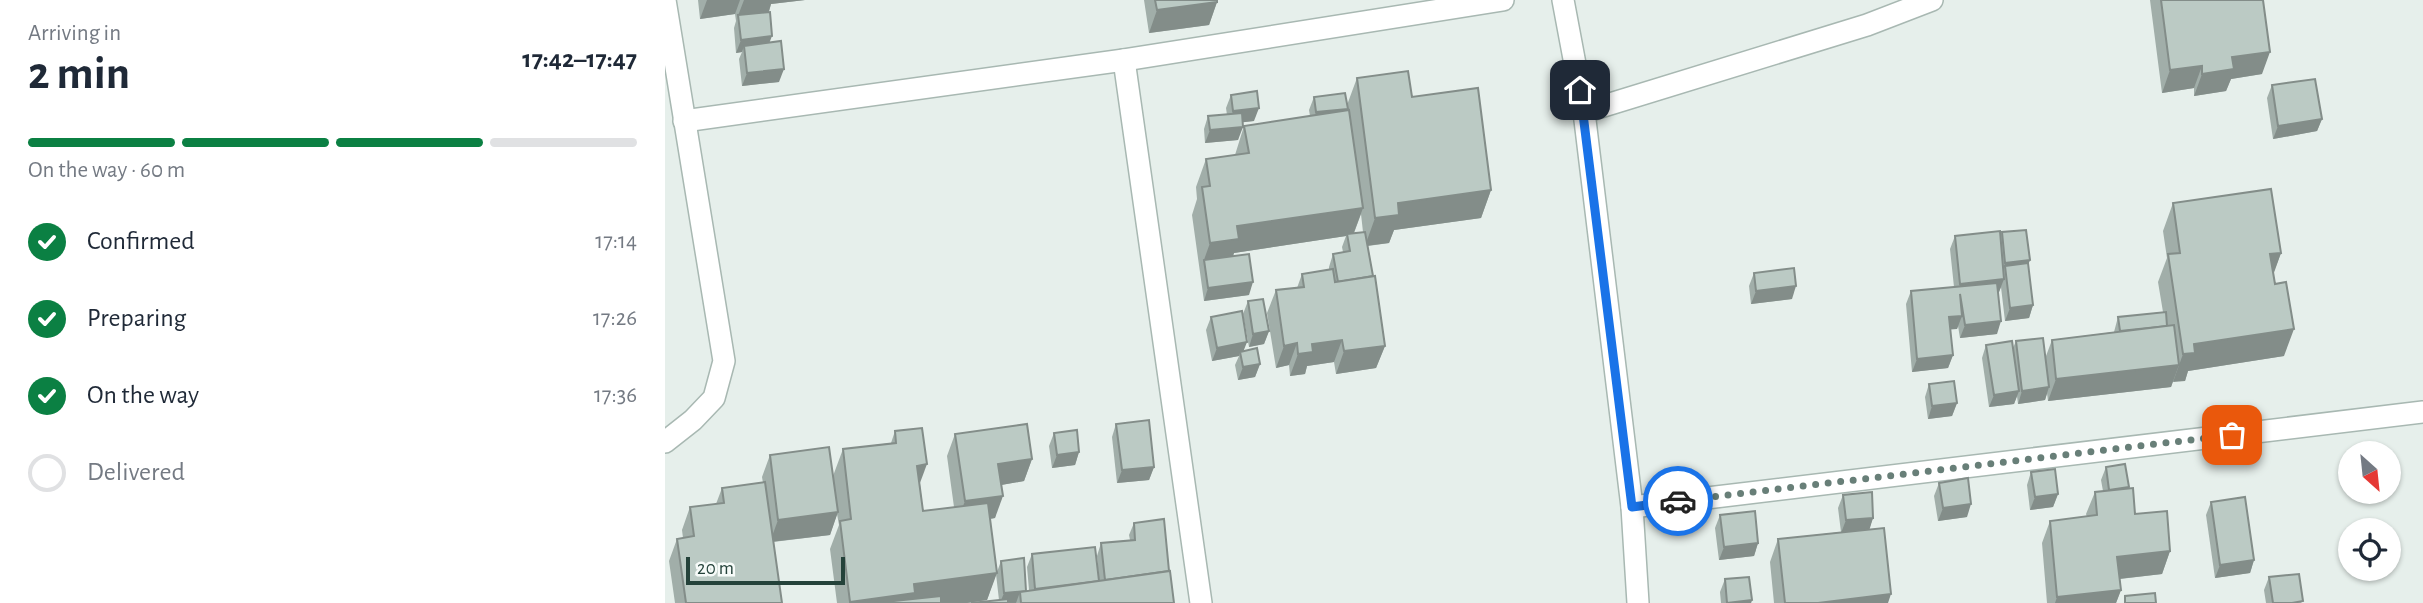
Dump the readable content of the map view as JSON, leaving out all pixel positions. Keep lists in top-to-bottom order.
{
  "scale_bar": "20 m",
  "north": "bottom right",
  "page": {
    "heading": ["2 min", "Arriving in", "17:42–17:47"],
    "bar": "On the way · 60 m",
    "list": [
      ["Confirmed", "17:14"],
      ["Preparing", "17:26"],
      ["On the way", "17:36"],
      "Delivered"
    ],
    "scale": "20 m"
  }
}
